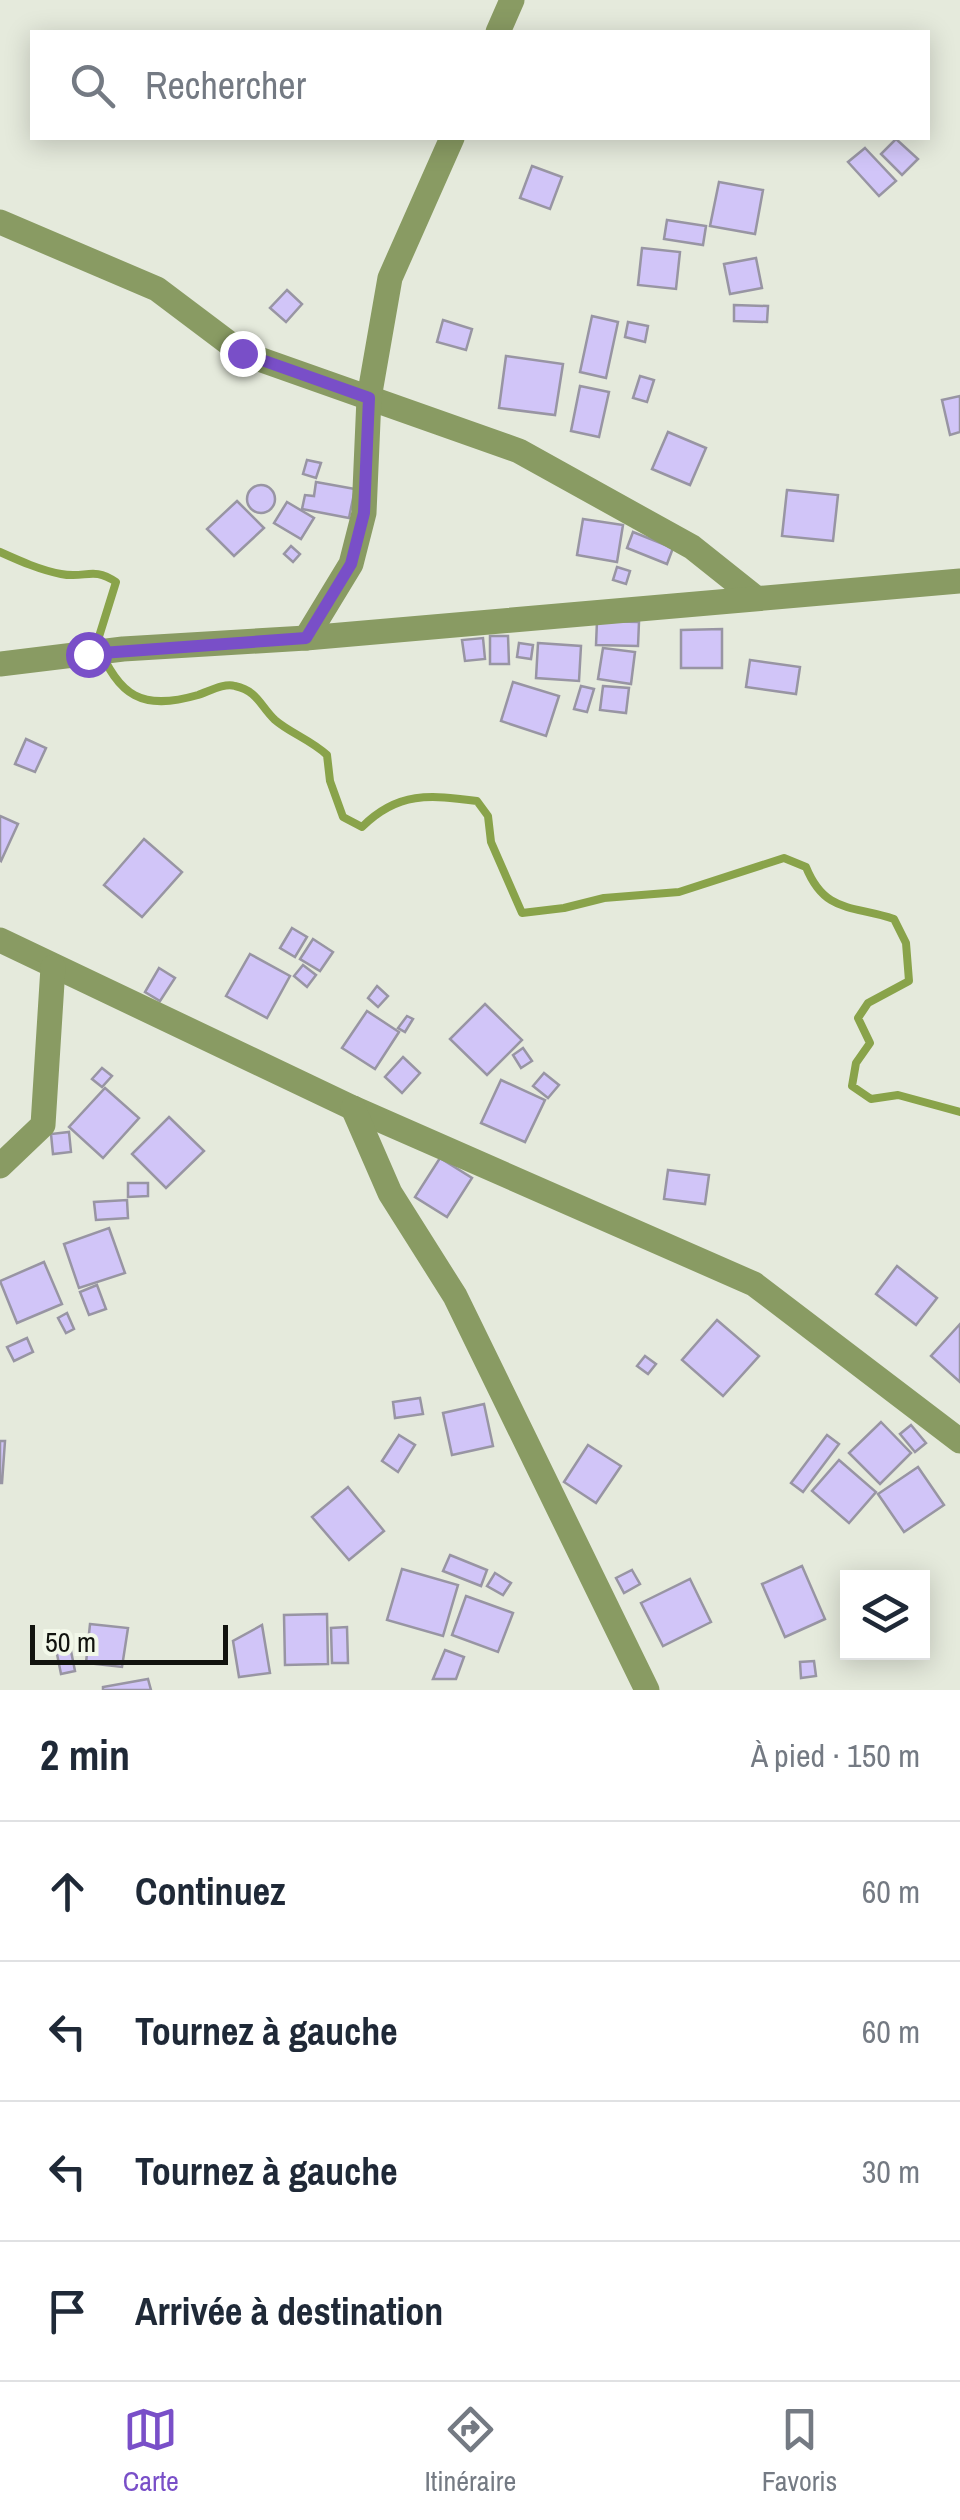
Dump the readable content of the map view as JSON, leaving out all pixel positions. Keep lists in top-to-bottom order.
{
  "scale_bar": "50 m",
  "page": {
    "search": "Rechercher",
    "scale": "50 m",
    "heading": ["2 min", "À pied · 150 m"],
    "list": [
      ["Continuez", "60 m"],
      ["Tournez à gauche", "60 m"],
      ["Tournez à gauche", "30 m"],
      "Arrivée à destination"
    ],
    "nav": ["Carte", "Itinéraire", "Favoris"]
  }
}
